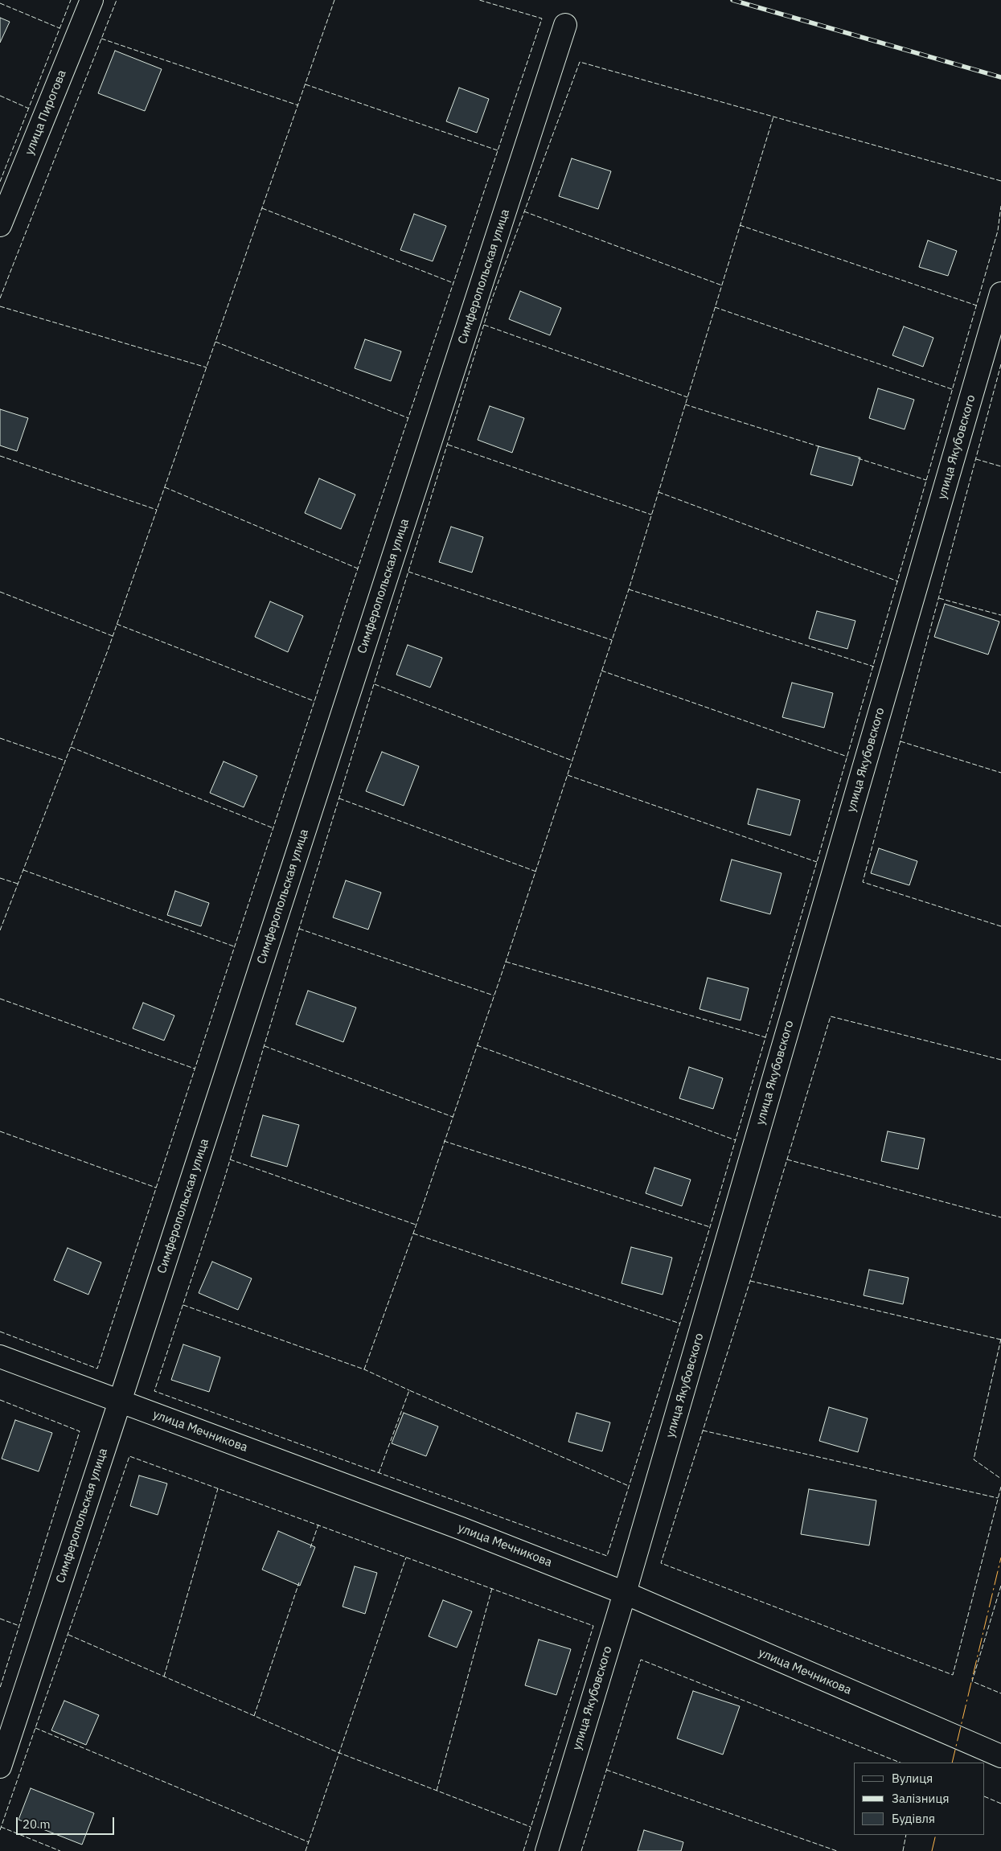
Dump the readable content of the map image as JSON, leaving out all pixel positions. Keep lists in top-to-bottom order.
{
  "streets": {
    "street": [
      "улица Пирогова",
      "Симферопольская улица",
      "улица Якубовского",
      "улица Мечникова"
    ]
  },
  "crossings": [
    ["Симферопольская улица", "улица Мечникова"],
    ["улица Якубовского", "улица Мечникова"]
  ],
  "legend": ["Вулиця", "Залізниця", "Будівля"],
  "scale_bar": "20 m"
}
